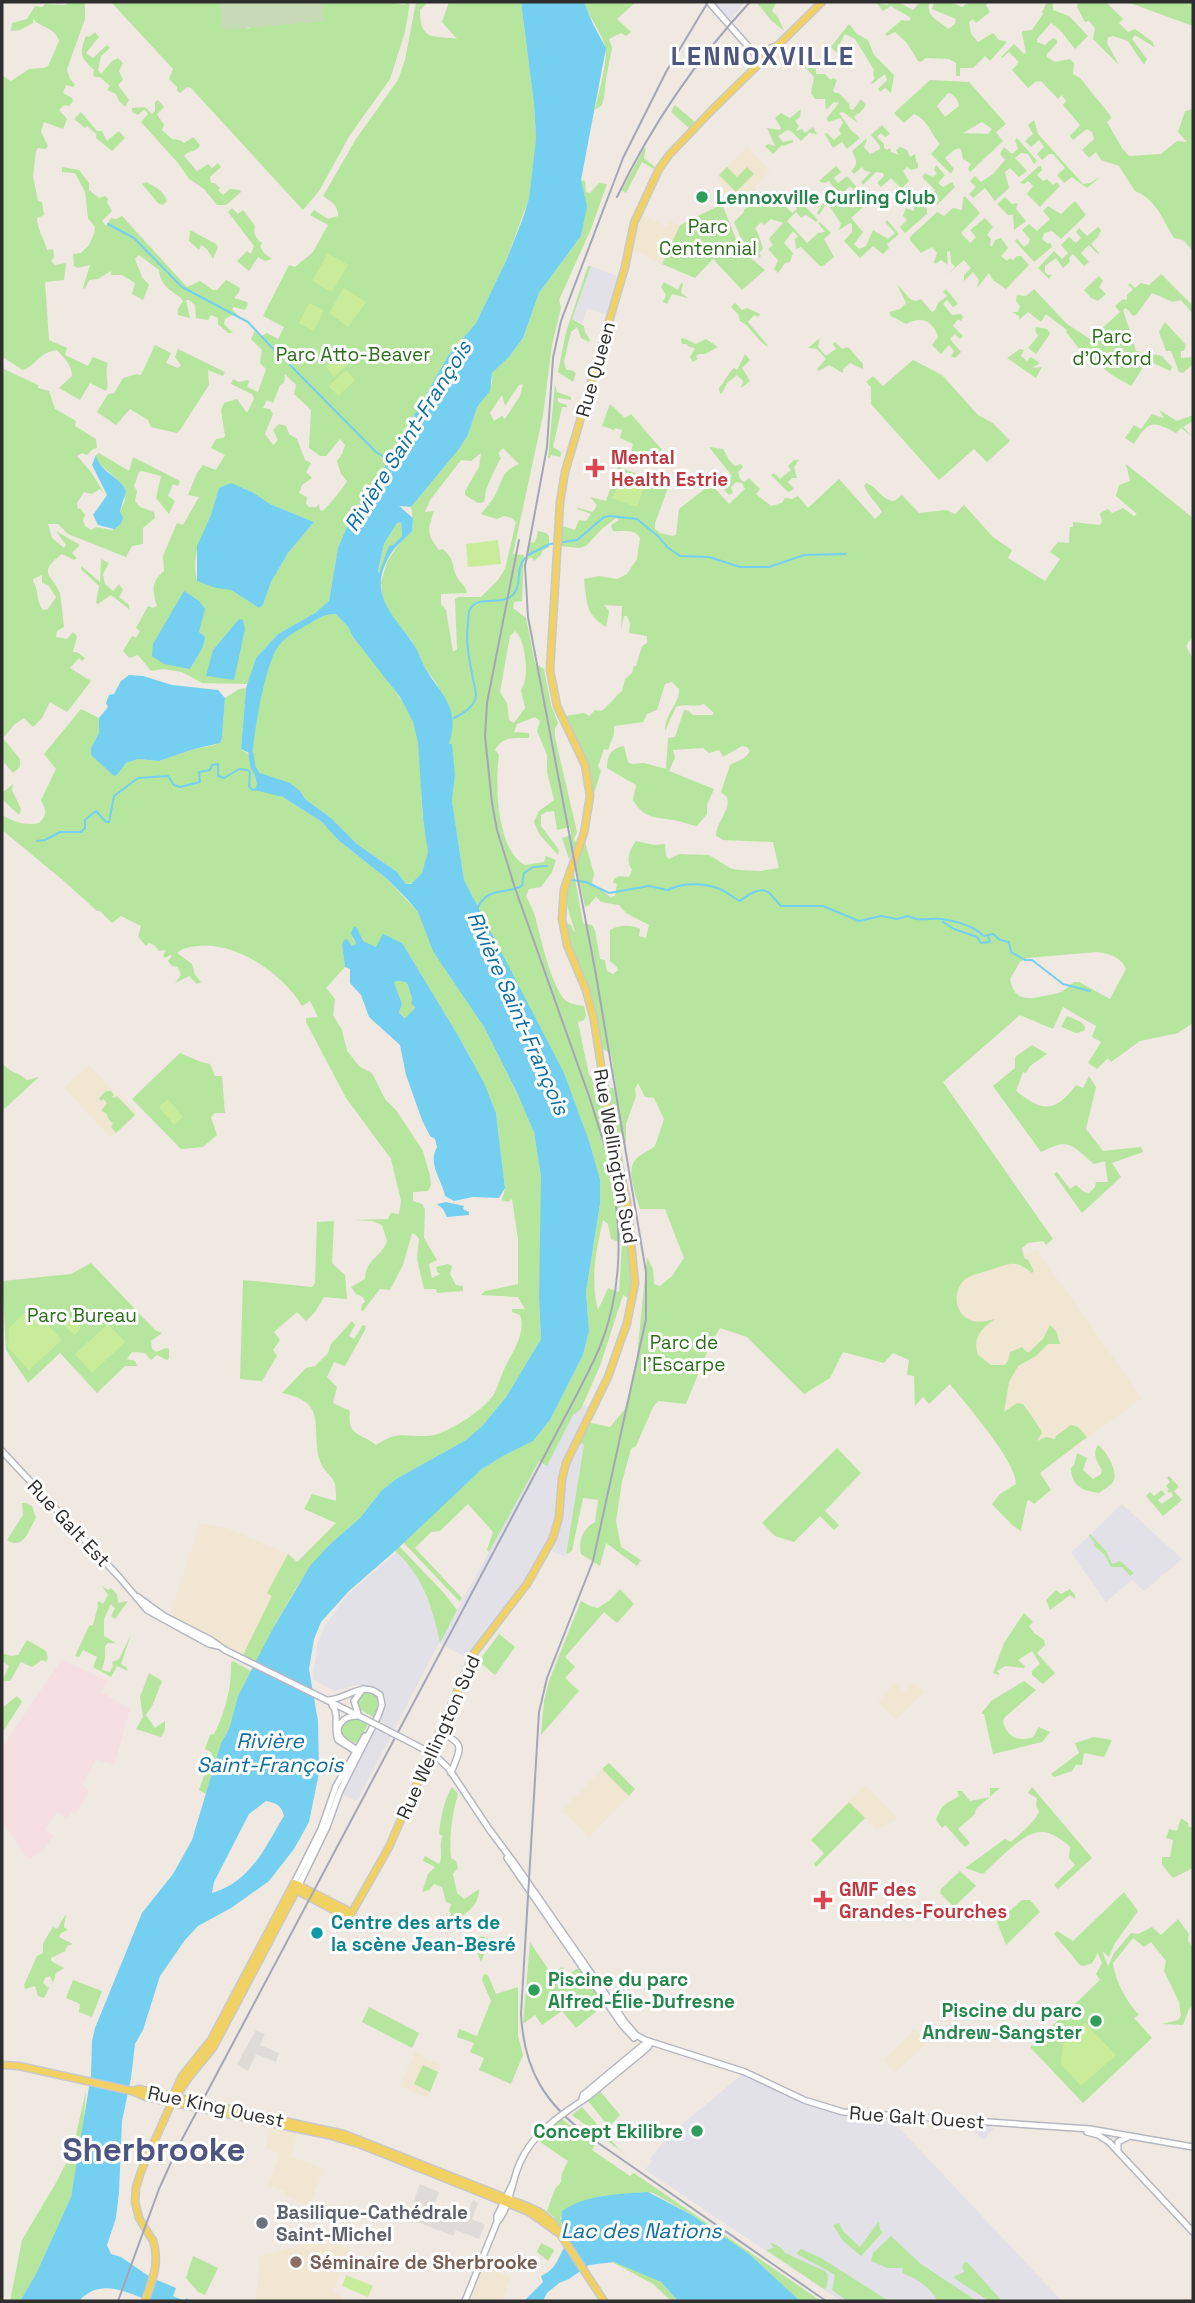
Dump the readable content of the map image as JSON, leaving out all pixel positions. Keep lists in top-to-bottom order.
{
  "streets": {
    "main road": [
      "Rue Queen",
      "Rue Wellington Sud",
      "Rue Galt Est",
      "Rue King Ouest",
      "Rue Galt Ouest"
    ]
  },
  "crossings": [
    ["Rue Queen", "Rue Wellington Sud"],
    ["Rue Galt Est", "Rue Galt Ouest"]
  ],
  "districts": ["LENNOXVILLE", "Sherbrooke"],
  "water": ["Rivière Saint-François", "Lac des Nations"],
  "parks": [
    "Parc Centennial",
    "Parc d'Oxford",
    "Parc Atto-Beaver",
    "Parc Bureau",
    "Parc de l'Escarpe"
  ],
  "places": {
    "other": [
      "Lennoxville Curling Club",
      "Centre des arts de la scène Jean-Besré",
      "Piscine du parc Alfred-Élie-Dufresne",
      "Piscine du parc Andrew-Sangster",
      "Concept Ekilibre",
      "Basilique-Cathédrale Saint-Michel",
      "Séminaire de Sherbrooke"
    ],
    "health": ["Mental Health Estrie", "GMF des Grandes-Fourches"]
  }
}
